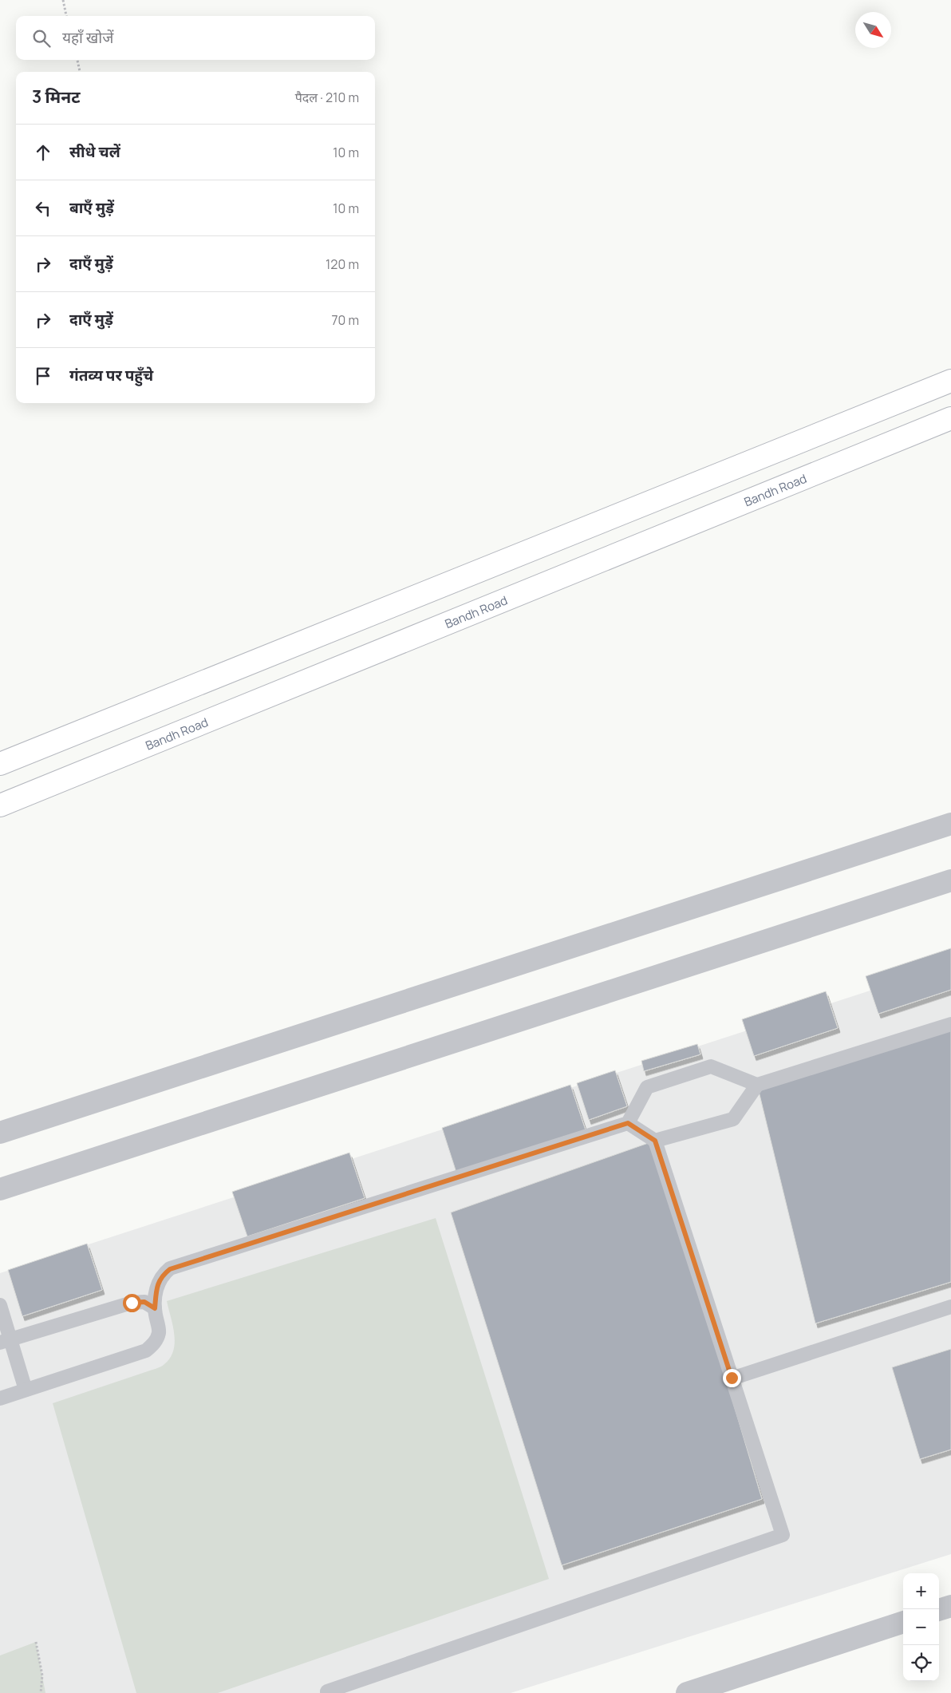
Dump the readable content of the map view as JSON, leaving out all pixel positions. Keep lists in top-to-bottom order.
{
  "streets": {
    "main road": ["Bandh Road"]
  },
  "north": "bottom right",
  "page": {
    "search": "यहाँ खोजें",
    "heading": ["3 मिनट", "पैदल · 210 m"],
    "list": [
      ["सीधे चलें", "10 m"],
      ["बाएँ मुड़ें", "10 m"],
      ["दाएँ मुड़ें", "120 m"],
      ["दाएँ मुड़ें", "70 m"],
      "गंतव्य पर पहुँचे"
    ],
    "map_buttons": ["+", "−"]
  }
}
